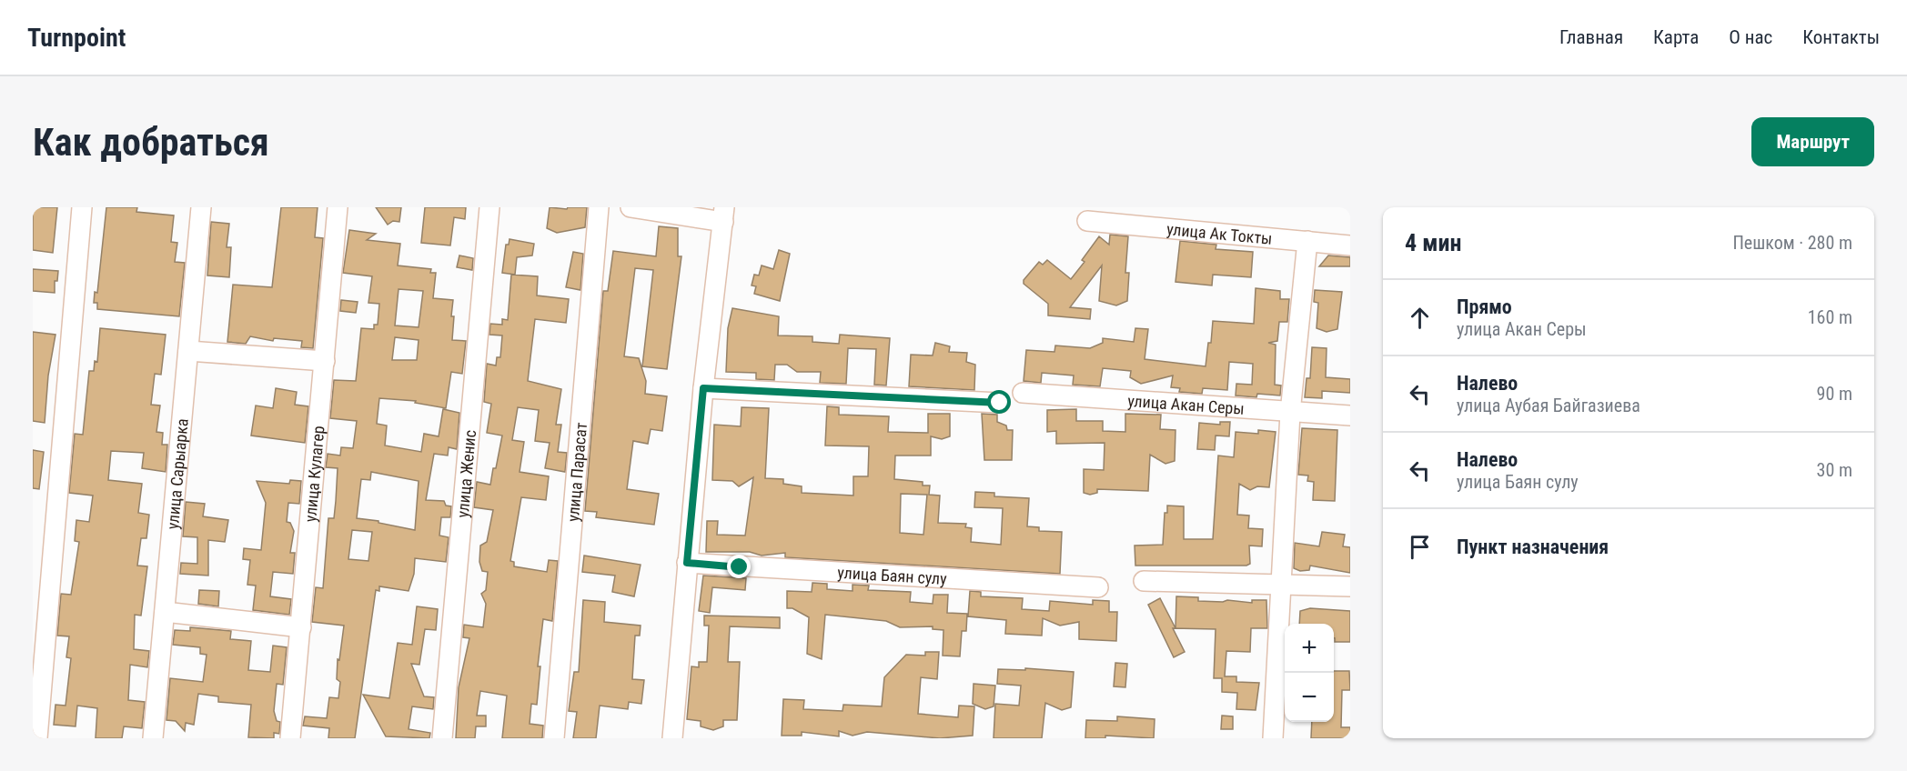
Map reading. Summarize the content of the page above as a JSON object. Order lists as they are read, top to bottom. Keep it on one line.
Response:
{"streets":{"street":["улица Ак Токты","улица Акан Серы","улица Сарыарка","улица Кулагер","улица Женис","улица Парасат","улица Баян сулу"]},"page":{"header":"Turnpoint","nav":["Главная","Карта","О нас","Контакты"],"buttons":"Маршрут","title":"Как добраться","heading":["4 мин","Пешком · 280 m"],"list":[["Прямо","улица Акан Серы","160 m"],["Налево","улица Аубая Байгазиева","90 m"],["Налево","улица Баян сулу","30 m"],"Пункт назначения"],"map_buttons":["+","−"]}}
